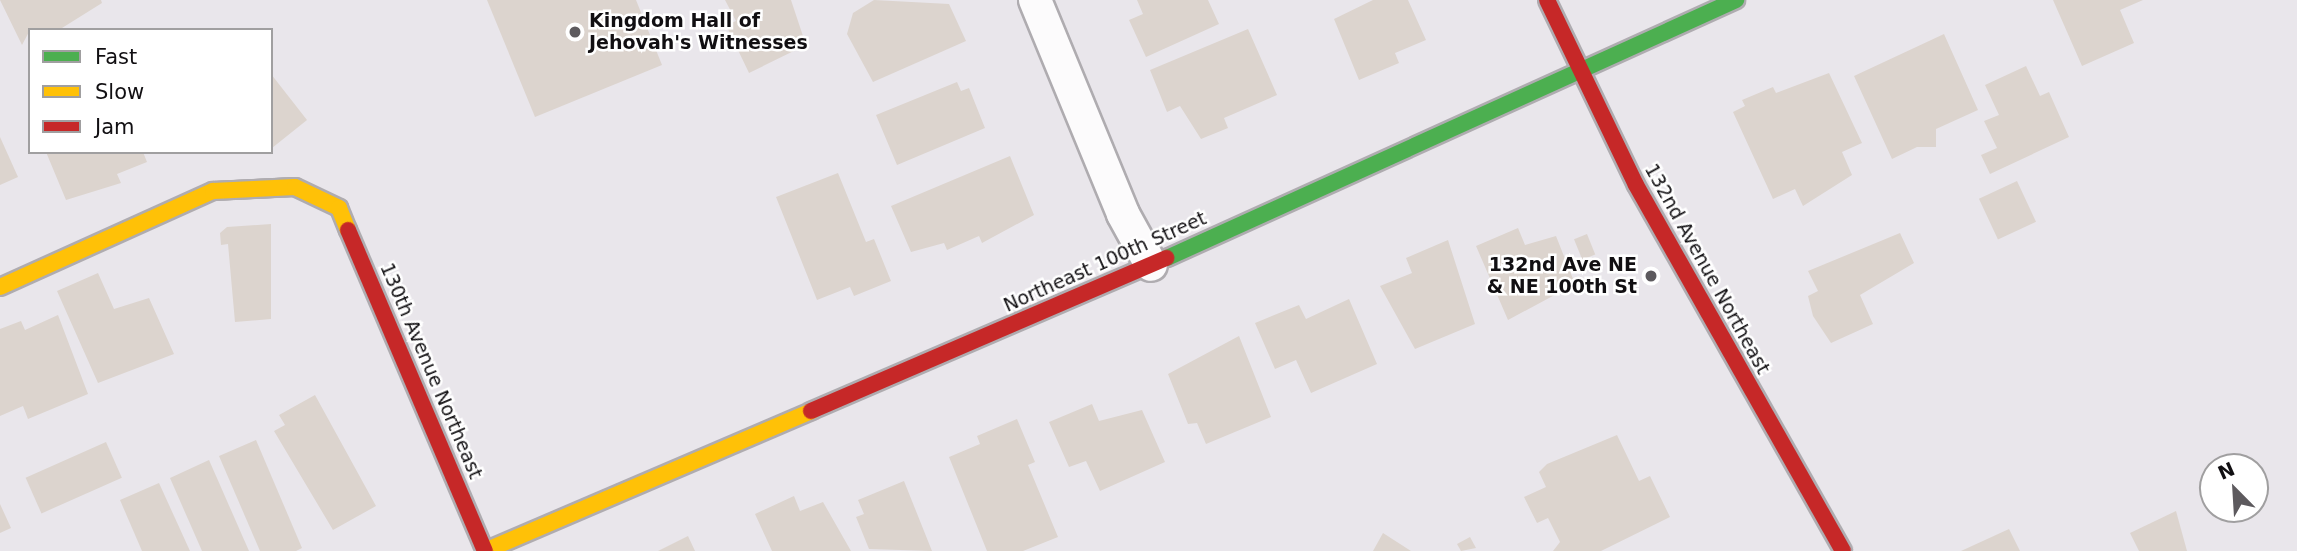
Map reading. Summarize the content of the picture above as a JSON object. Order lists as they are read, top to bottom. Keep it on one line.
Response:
{"streets":{"street":["Northeast 100th Street","132nd Avenue Northeast","130th Avenue Northeast"]},"crossings":[["Northeast 100th Street","132nd Avenue Northeast"],["Northeast 100th Street","130th Avenue Northeast"]],"places":["Kingdom Hall of Jehovah's Witnesses","132nd Ave NE & NE 100th St"],"legend":["Fast","Slow","Jam"],"north":"top left"}
